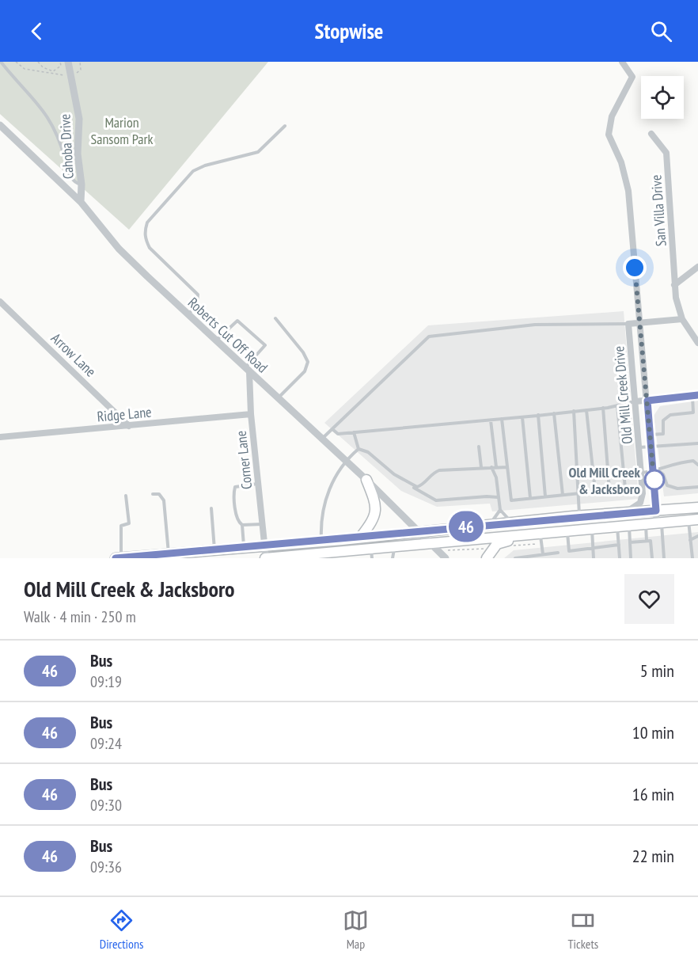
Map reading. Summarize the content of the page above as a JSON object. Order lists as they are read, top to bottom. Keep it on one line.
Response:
{"streets":{"street":["Cahoba Drive","San Villa Drive","Roberts Cut Off Road","Arrow Lane","Old Mill Creek Drive","Ridge Lane","Corner Lane"]},"crossings":[["Cahoba Drive","Roberts Cut Off Road"],["Roberts Cut Off Road","Corner Lane"],["Arrow Lane","Ridge Lane"],["Ridge Lane","Corner Lane"]],"parks":["Marion Sansom Park"],"places":["Old Mill Creek & Jacksboro"],"lines":["bus line 46"],"page":{"header":"Stopwise","on_map":"46","heading":["Old Mill Creek & Jacksboro","Walk · 4 min · 250 m"],"list":[{"mark":"46","name":"Bus","note":"09:19","value":"5 min"},{"mark":"46","name":"Bus","note":"09:24","value":"10 min"},{"mark":"46","name":"Bus","note":"09:30","value":"16 min"},{"mark":"46","name":"Bus","note":"09:36","value":"22 min"}],"tabs":["Directions","Map","Tickets"]}}
